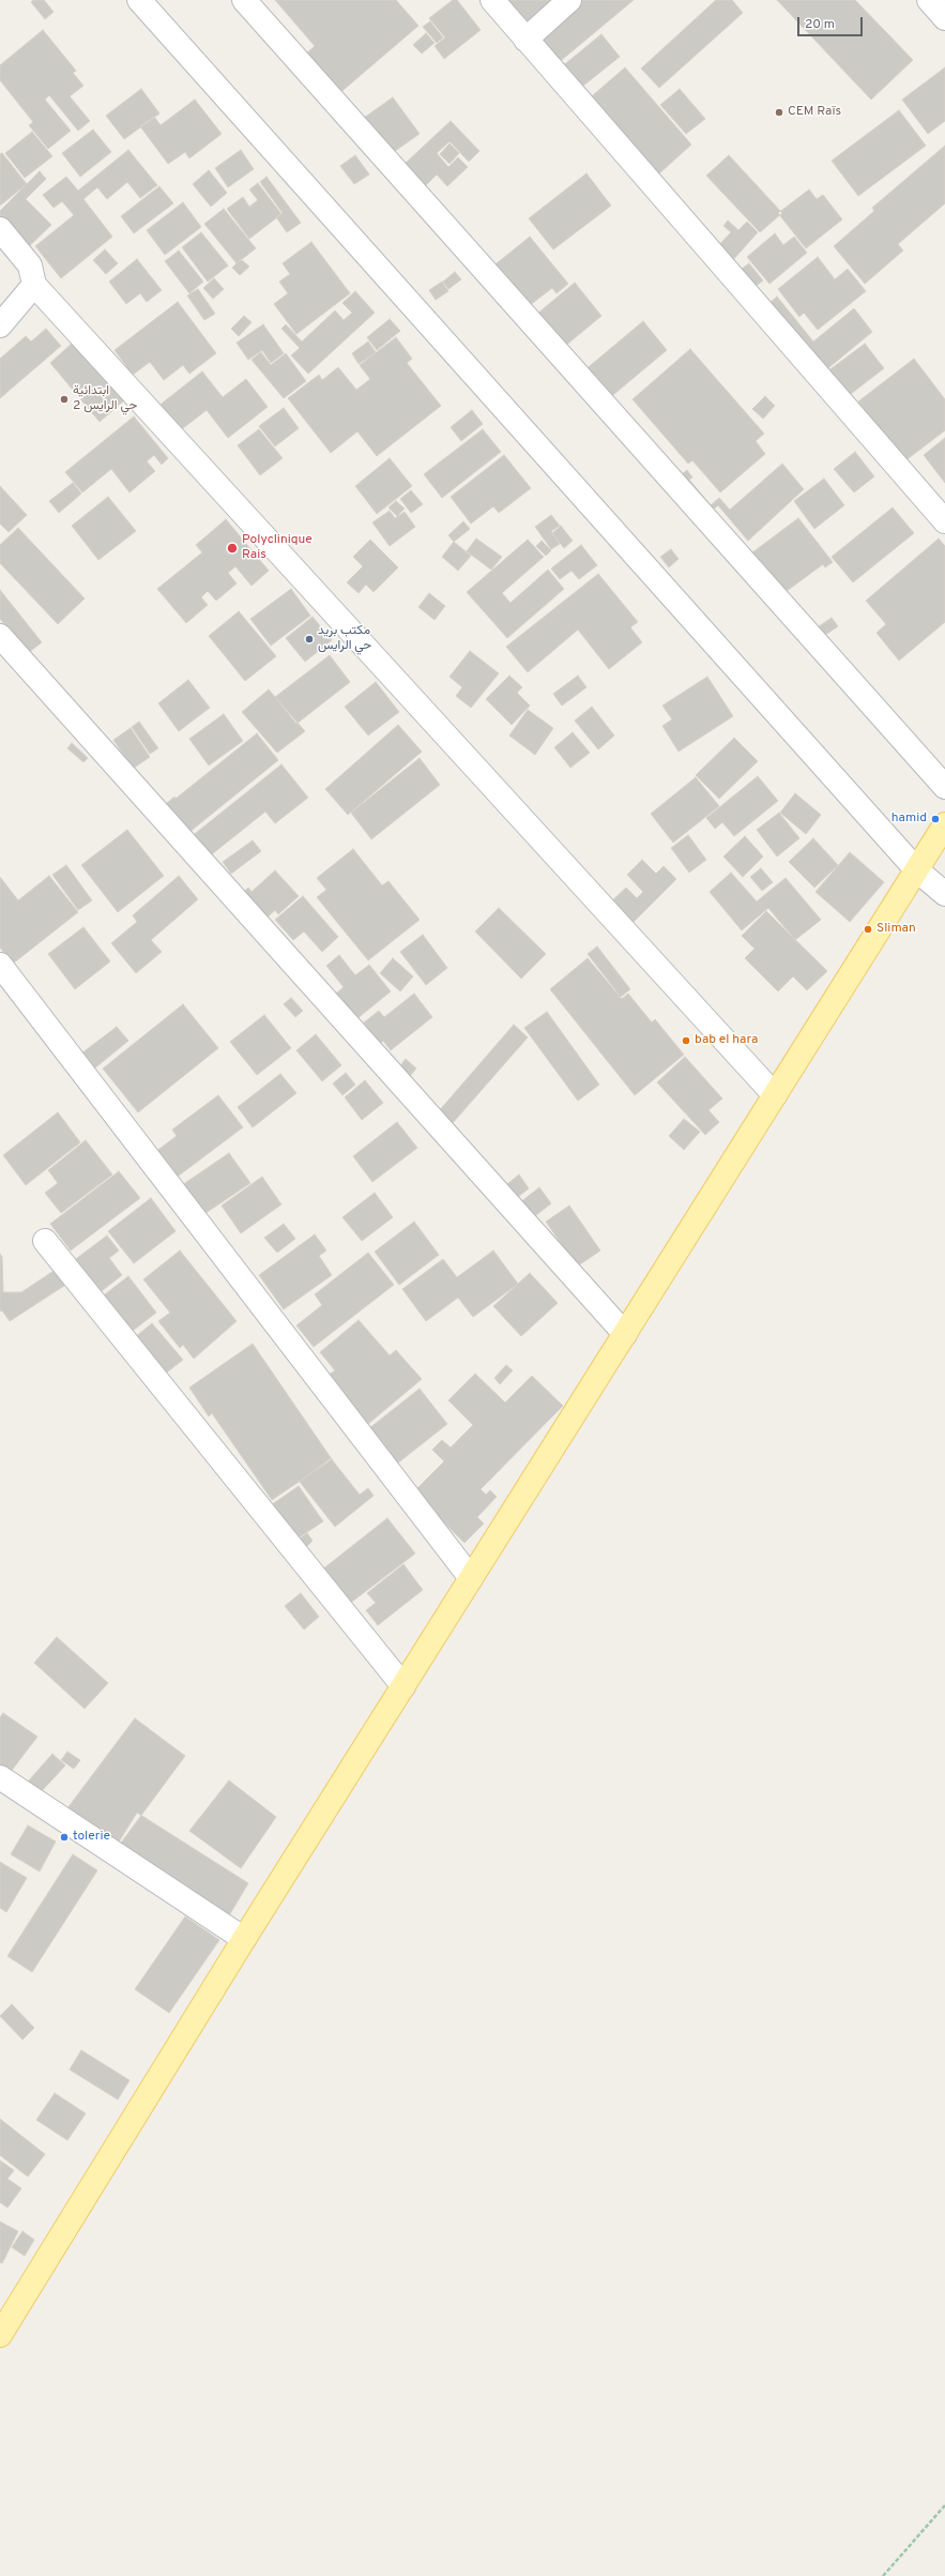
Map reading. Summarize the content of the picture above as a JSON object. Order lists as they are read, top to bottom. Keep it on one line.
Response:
{"places":["CEM Raïs","ابتدائية حي الرايس 2","Polyclinique Rais","مكتب بريد حي الرايس","hamid","Sliman","bab el hara","tolerie"],"scale_bar":"20 m"}
